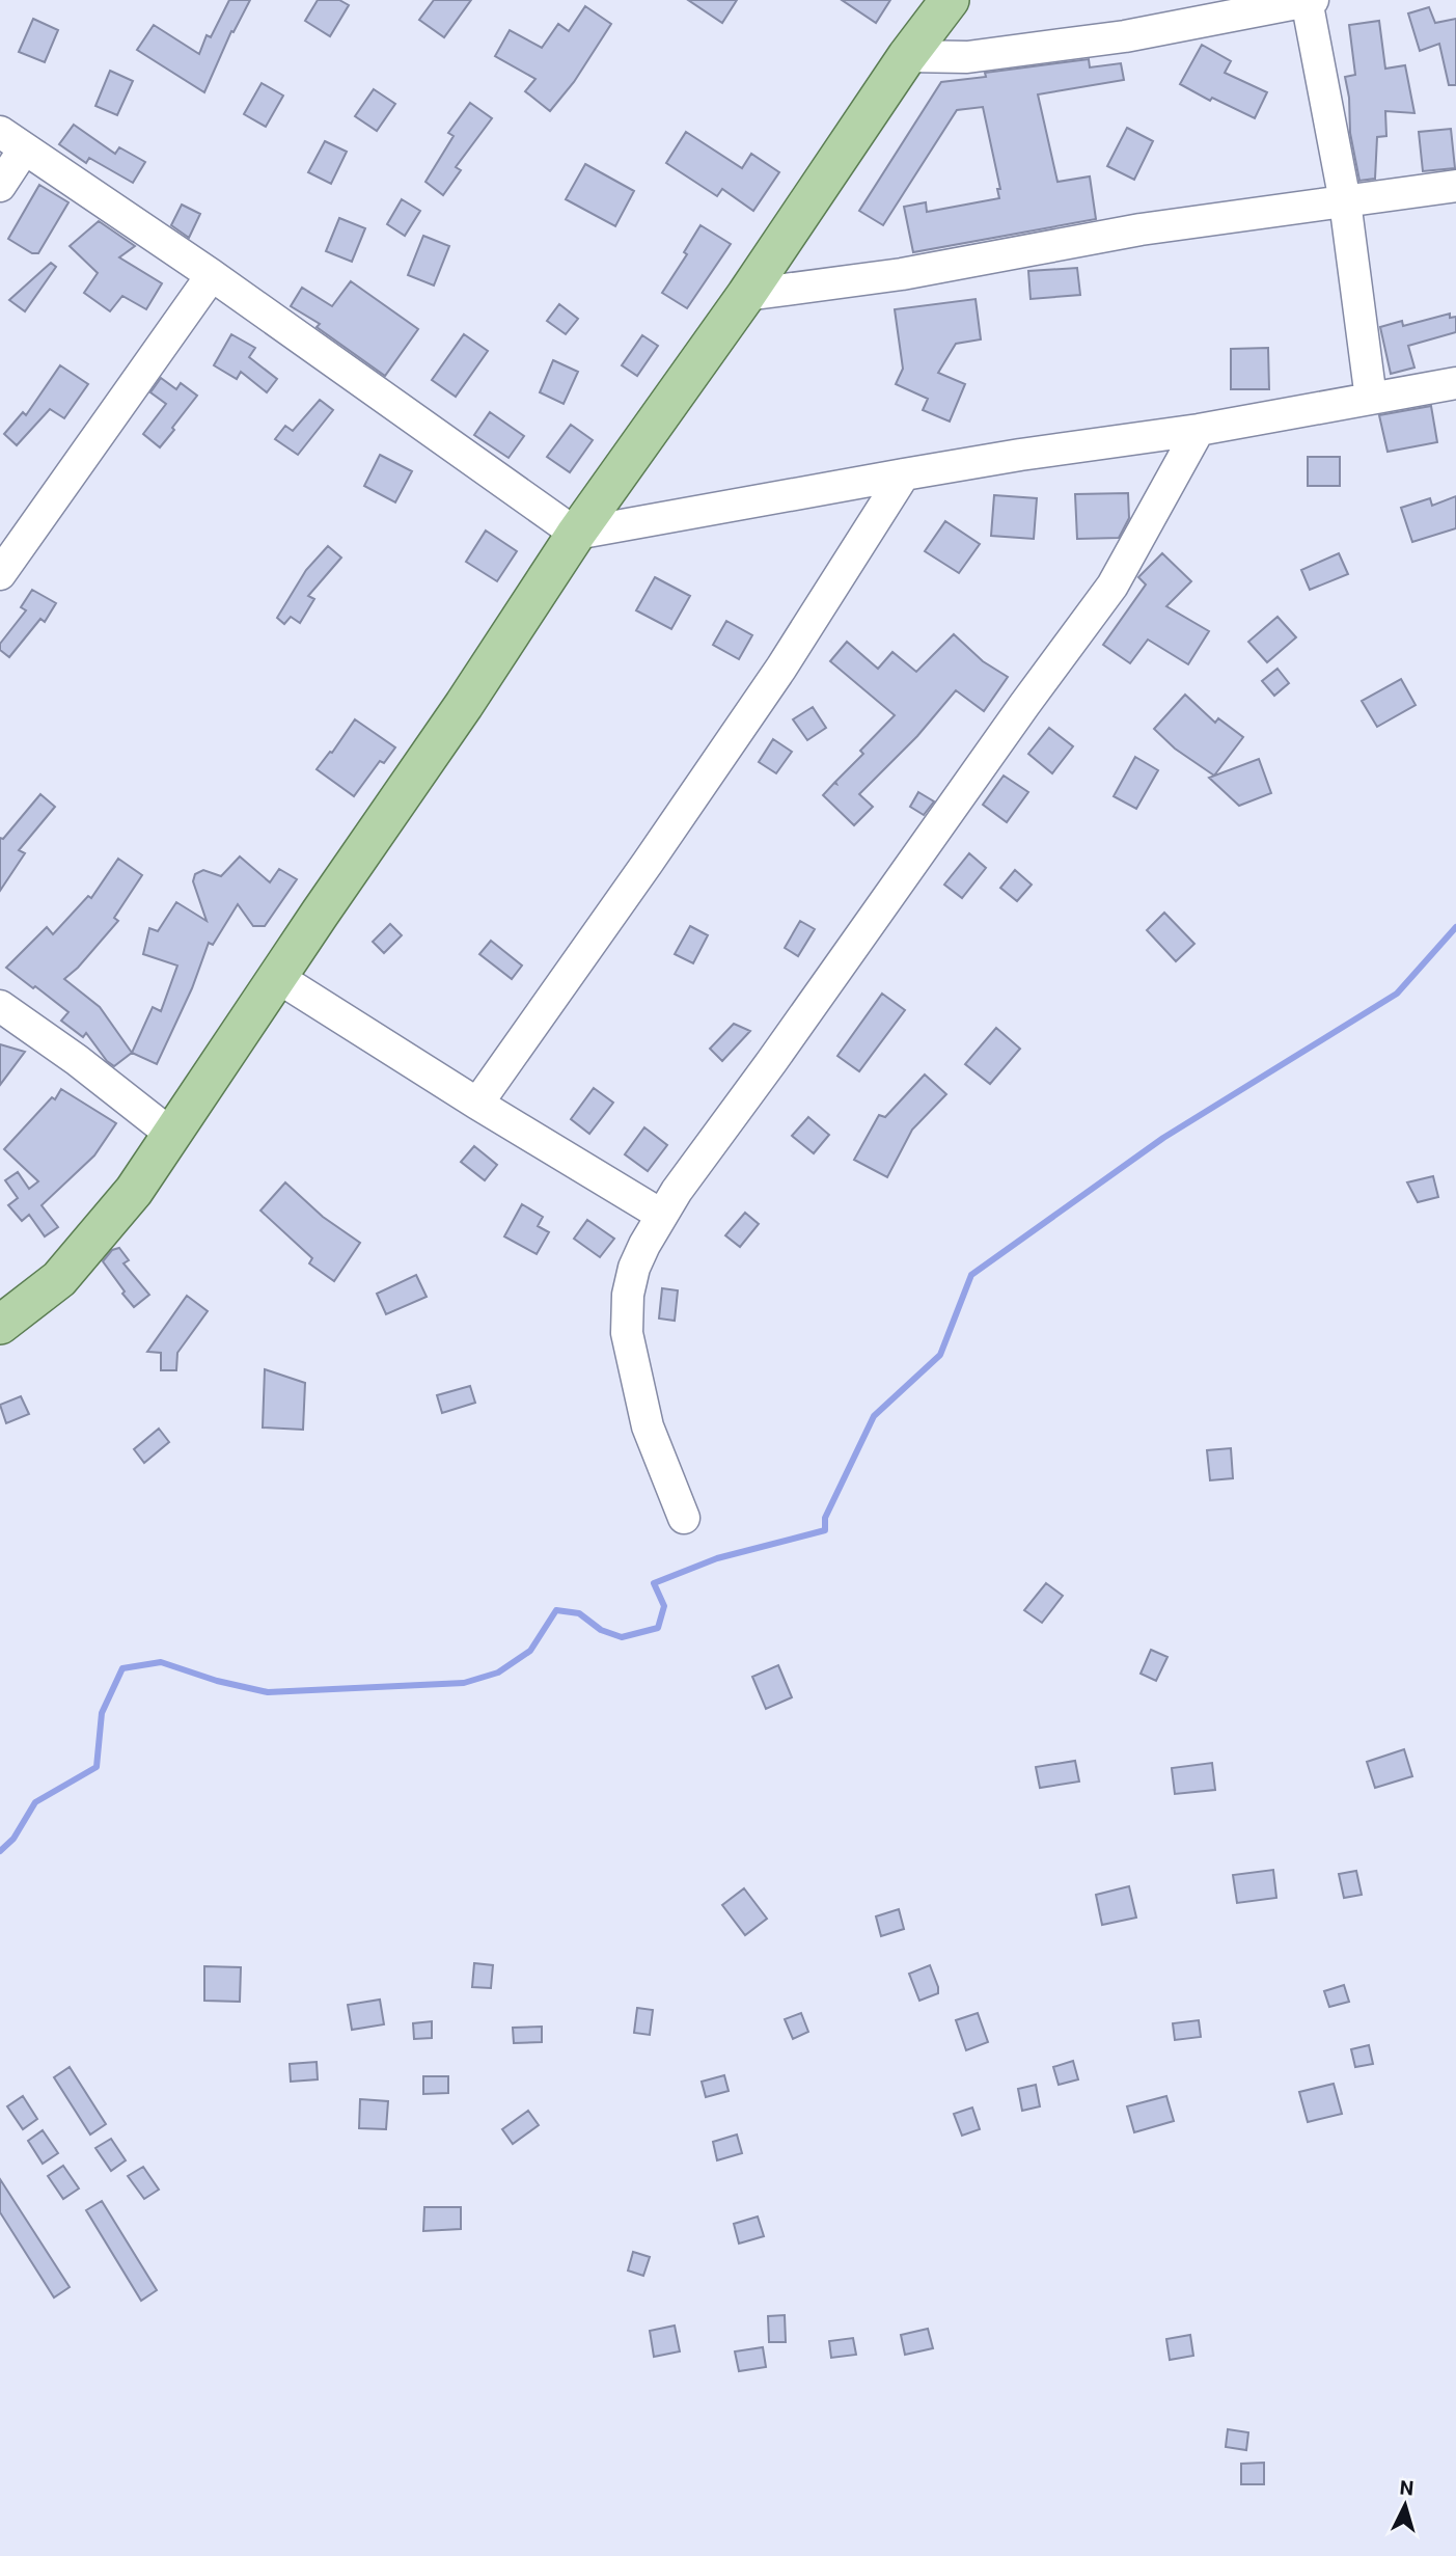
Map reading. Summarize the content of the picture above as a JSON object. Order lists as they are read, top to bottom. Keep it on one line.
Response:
{"north":"top"}
